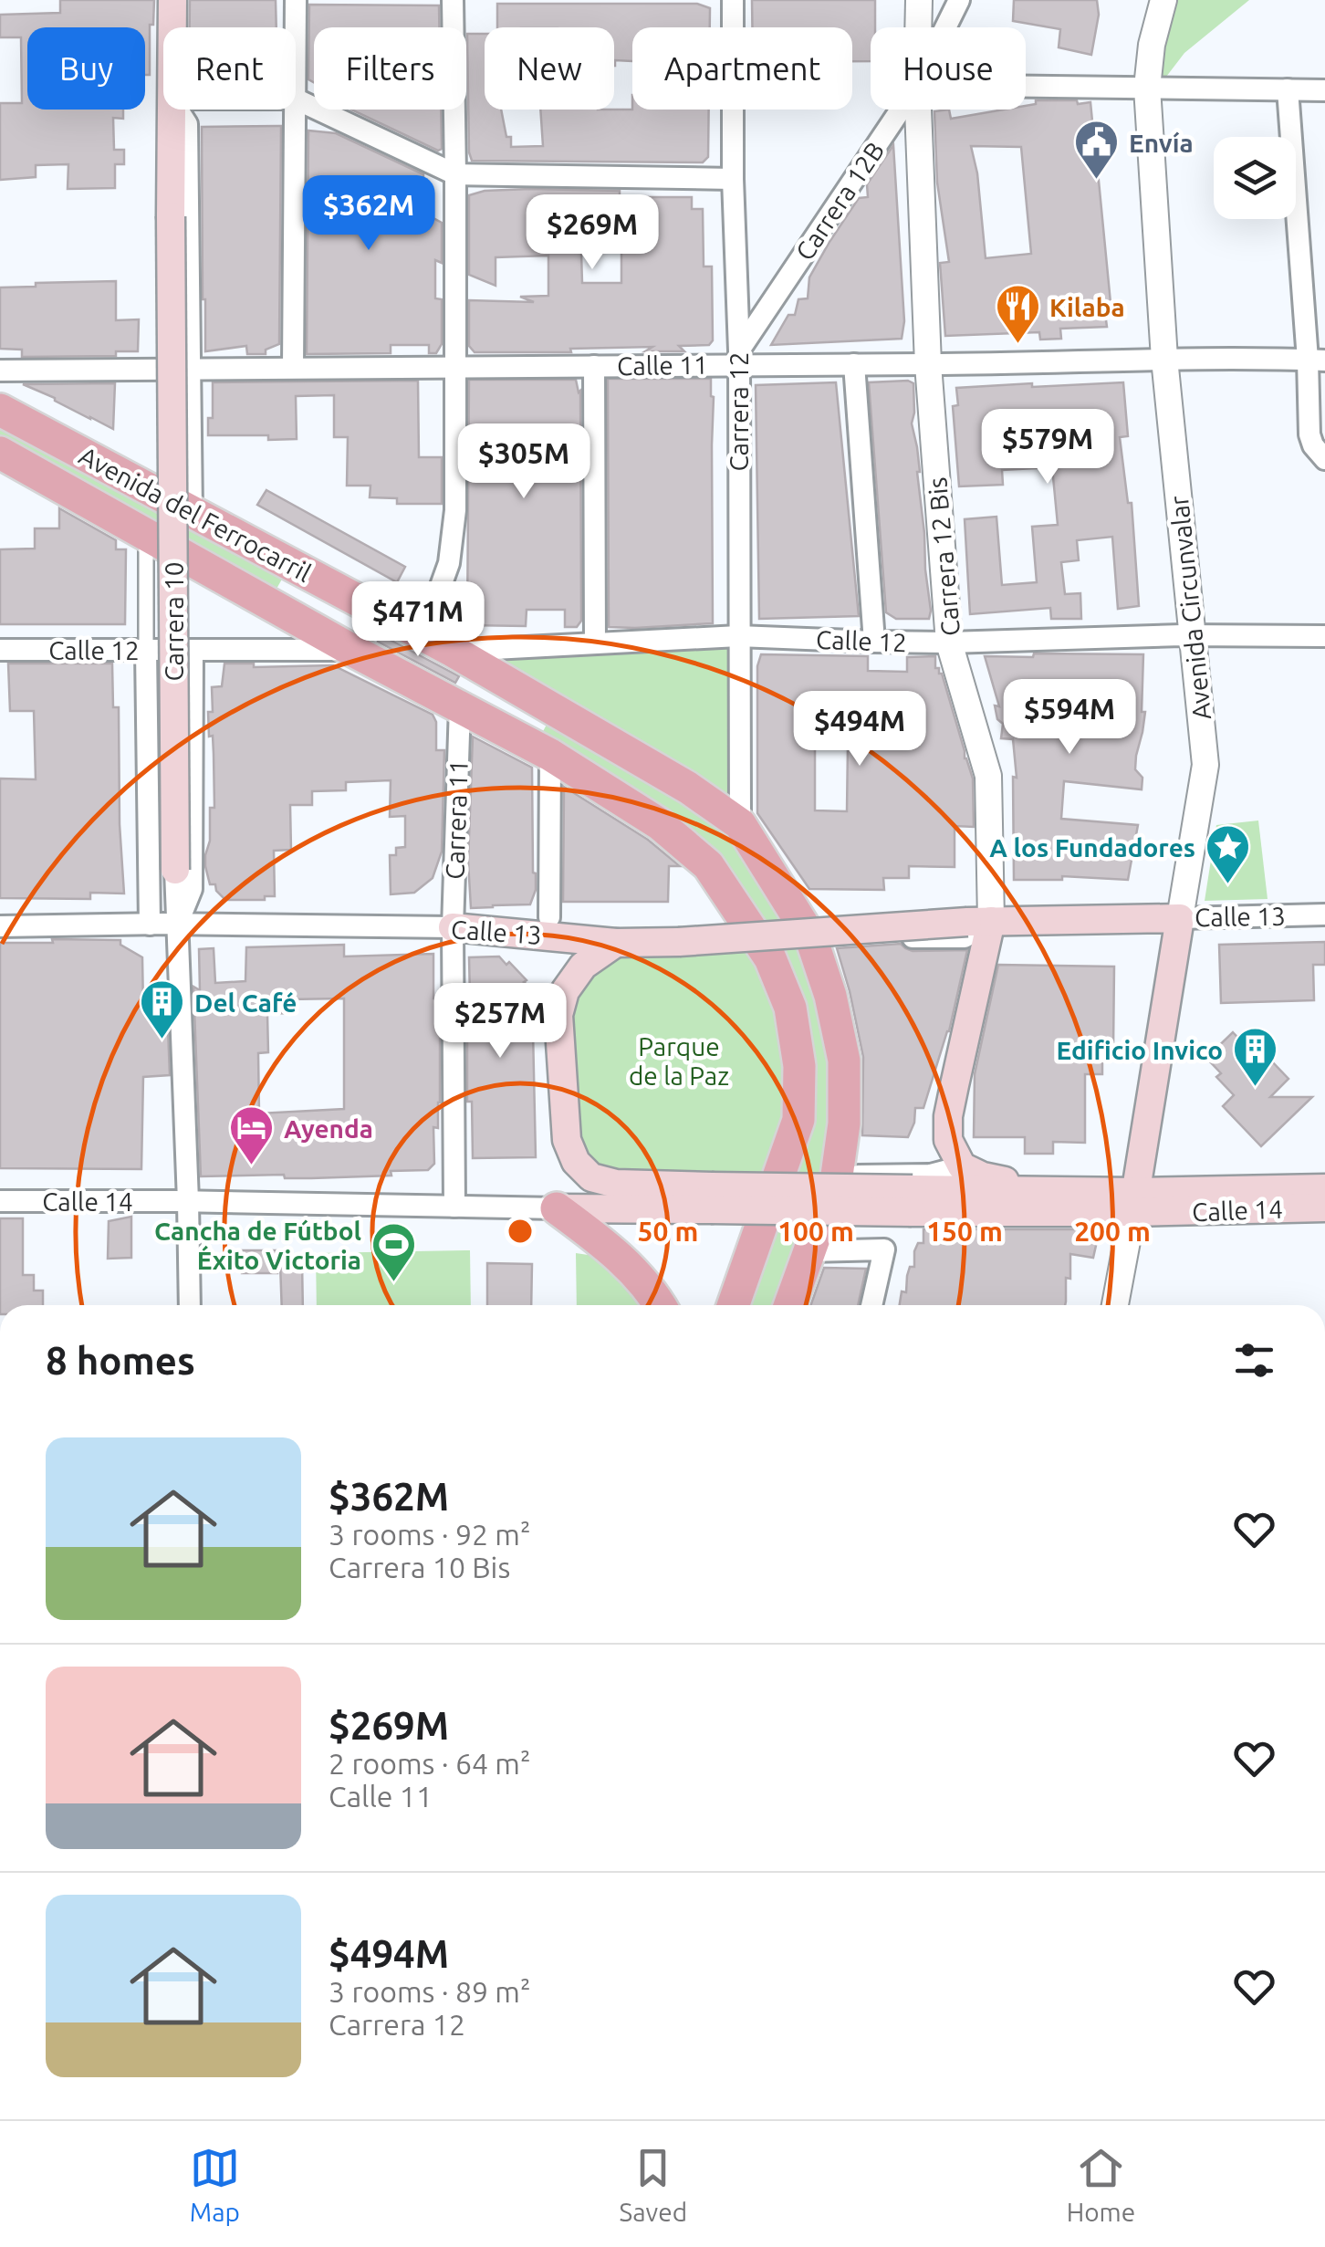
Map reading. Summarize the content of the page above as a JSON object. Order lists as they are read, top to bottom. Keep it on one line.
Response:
{"streets":{"main road":["Avenida del Ferrocarril","Carrera 12 Bis","Avenida Circunvalar","Carrera 10","Calle 13","Calle 14"],"street":["Carrera 12B","Calle 11","Carrera 12","Calle 12","Carrera 11"]},"crossings":[["Carrera 12B","Calle 11"],["Carrera 12B","Carrera 12"],["Calle 11","Carrera 12"],["Calle 11","Carrera 12 Bis"],["Calle 11","Avenida Circunvalar"],["Calle 11","Carrera 10"],["Carrera 12","Avenida del Ferrocarril"],["Carrera 12","Calle 12"],["Avenida del Ferrocarril","Carrera 10"],["Avenida del Ferrocarril","Calle 12"],["Avenida del Ferrocarril","Carrera 11"],["Avenida del Ferrocarril","Calle 13"],["Carrera 12 Bis","Calle 12"],["Carrera 12 Bis","Calle 13"],["Avenida Circunvalar","Calle 12"],["Avenida Circunvalar","Calle 13"],["Avenida Circunvalar","Calle 14"],["Carrera 10","Calle 12"],["Carrera 10","Calle 13"],["Carrera 10","Calle 14"],["Carrera 11","Calle 13"],["Carrera 11","Calle 14"],["Calle 13","Calle 14"]],"parks":["Parque de la Paz"],"places":{"public building":["Envía"],"restaurant":["Kilaba"],"place":["A los Fundadores"],"building":["Del Café","Edificio Invico"],"hotel":["Ayenda"],"sports":["Cancha de Fútbol Éxito Victoria"]},"page":{"chip":["Buy","Rent","Filters","New","Apartment","House"],"price":["$362M","$269M","$579M","$305M","$471M","$594M","$494M","$257M"],"heading":"8 homes","list":[{"name":"$362M","note":"3 rooms · 92 m² · Carrera 10 Bis"},{"name":"$269M","note":"2 rooms · 64 m² · Calle 11"},{"name":"$494M","note":"3 rooms · 89 m² · Carrera 12"}],"tabs":["Map","Saved","Home"]},"rings":["50 m","100 m","150 m","200 m"]}
